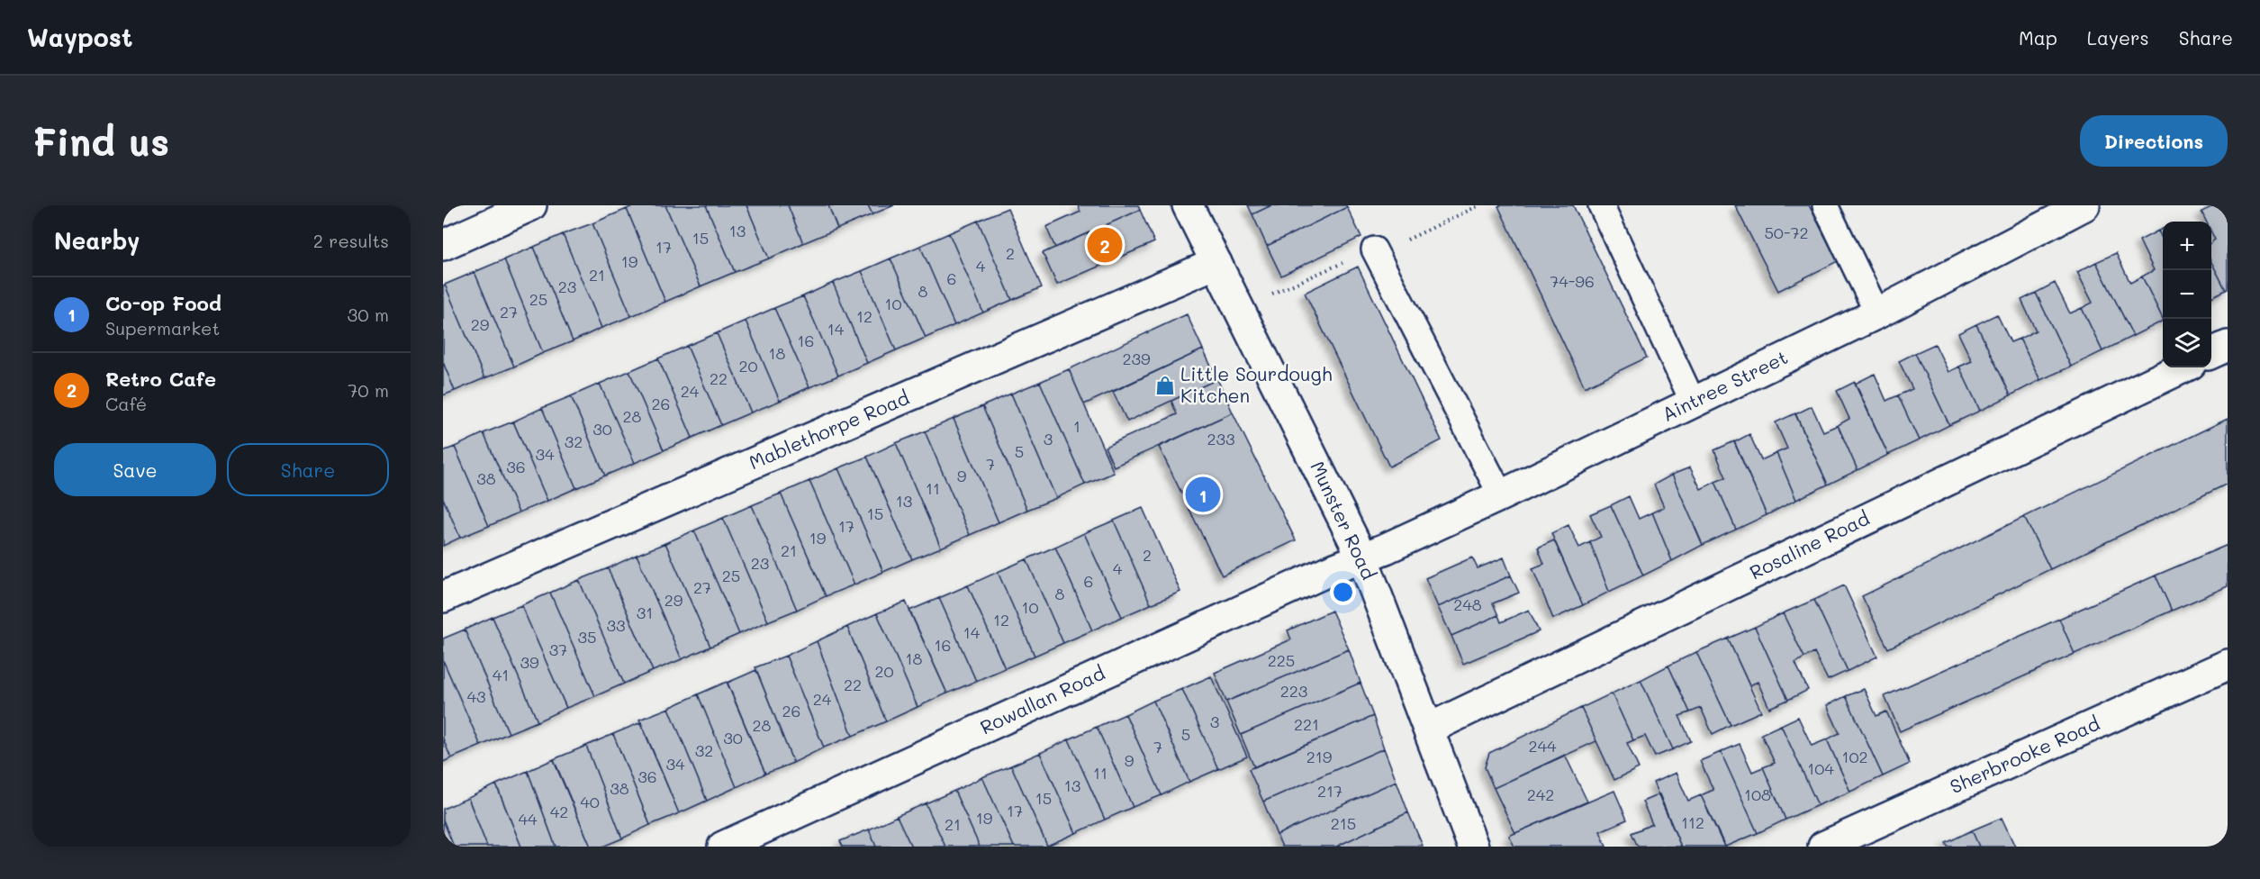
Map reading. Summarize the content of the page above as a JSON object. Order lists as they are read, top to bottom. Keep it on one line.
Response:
{"streets":{"street":["Aintree Street","Mablethorpe Road","Munster Road","Rosaline Road","Rowallan Road","Sherbrooke Road"]},"crossings":[["Aintree Street","Munster Road"],["Aintree Street","Rowallan Road"],["Mablethorpe Road","Munster Road"],["Munster Road","Rosaline Road"],["Munster Road","Rowallan Road"]],"places":{"shop":["Little Sourdough Kitchen"]},"house_numbers":["13","50-72","15","17","2","19","4","21","6","74-96","23","8","25","10","27","12","29","14","16","18","239","20","22","24","26","28","1","30","3","233","32","5","34","7","36","9","38","11","13","15","17","19","21","2","23","4","25","6","27","8","29","248","10","31","12","33","14","35","16","37","18","225","39","20","41","22","223","43","24","26","3","221","28","5","30","244","7","32","219","102","9","34","104","11","36","13","38","217","242","108","15","40","17","42","19","44","112","215","21"],"page":{"header":"Waypost","nav":["Map","Layers","Share"],"buttons":["Directions",["Save","Share"]],"title":"Find us","heading":["Nearby","2 results"],"map_buttons":["+","−"],"pins":["2","1"],"list":[{"mark":"1","name":"Co-op Food","note":"Supermarket","value":"30 m"},{"mark":"2","name":"Retro Cafe","note":"Café","value":"70 m"}]}}
